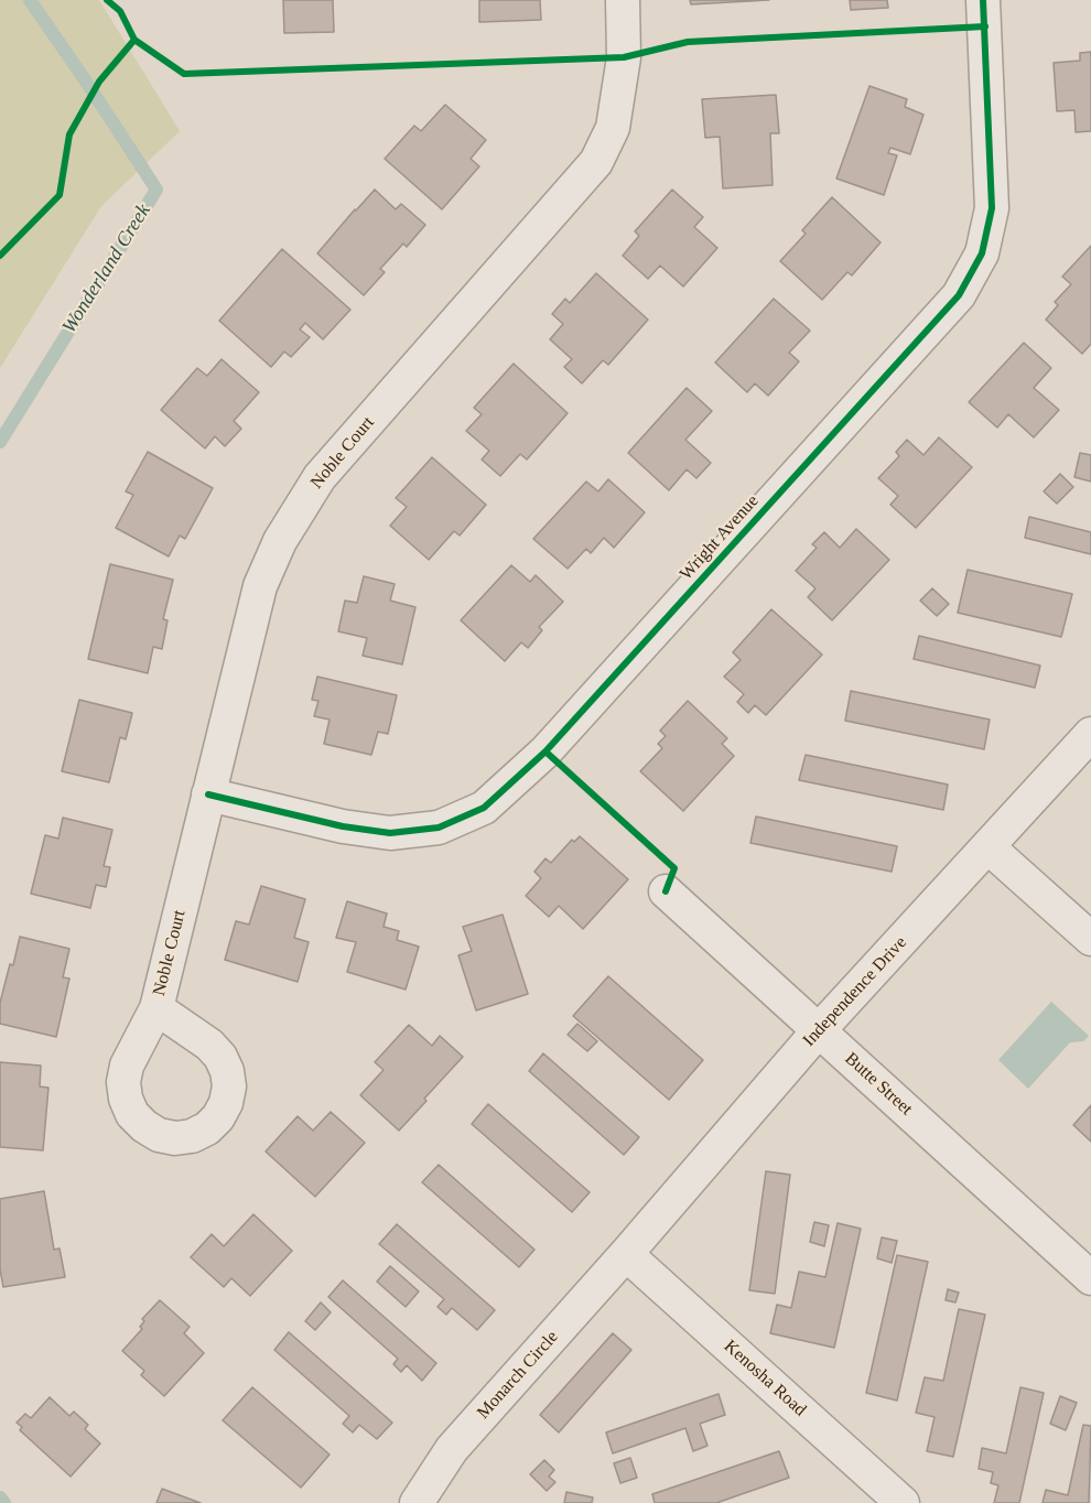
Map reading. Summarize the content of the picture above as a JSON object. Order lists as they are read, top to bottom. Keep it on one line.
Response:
{"streets":{"street":["Noble Court","Wright Avenue","Independence Drive","Butte Street","Monarch Circle","Kenosha Road"]},"crossings":[["Noble Court","Wright Avenue"],["Independence Drive","Butte Street"],["Independence Drive","Monarch Circle"],["Independence Drive","Kenosha Road"],["Monarch Circle","Kenosha Road"]],"water":["Wonderland Creek"]}
